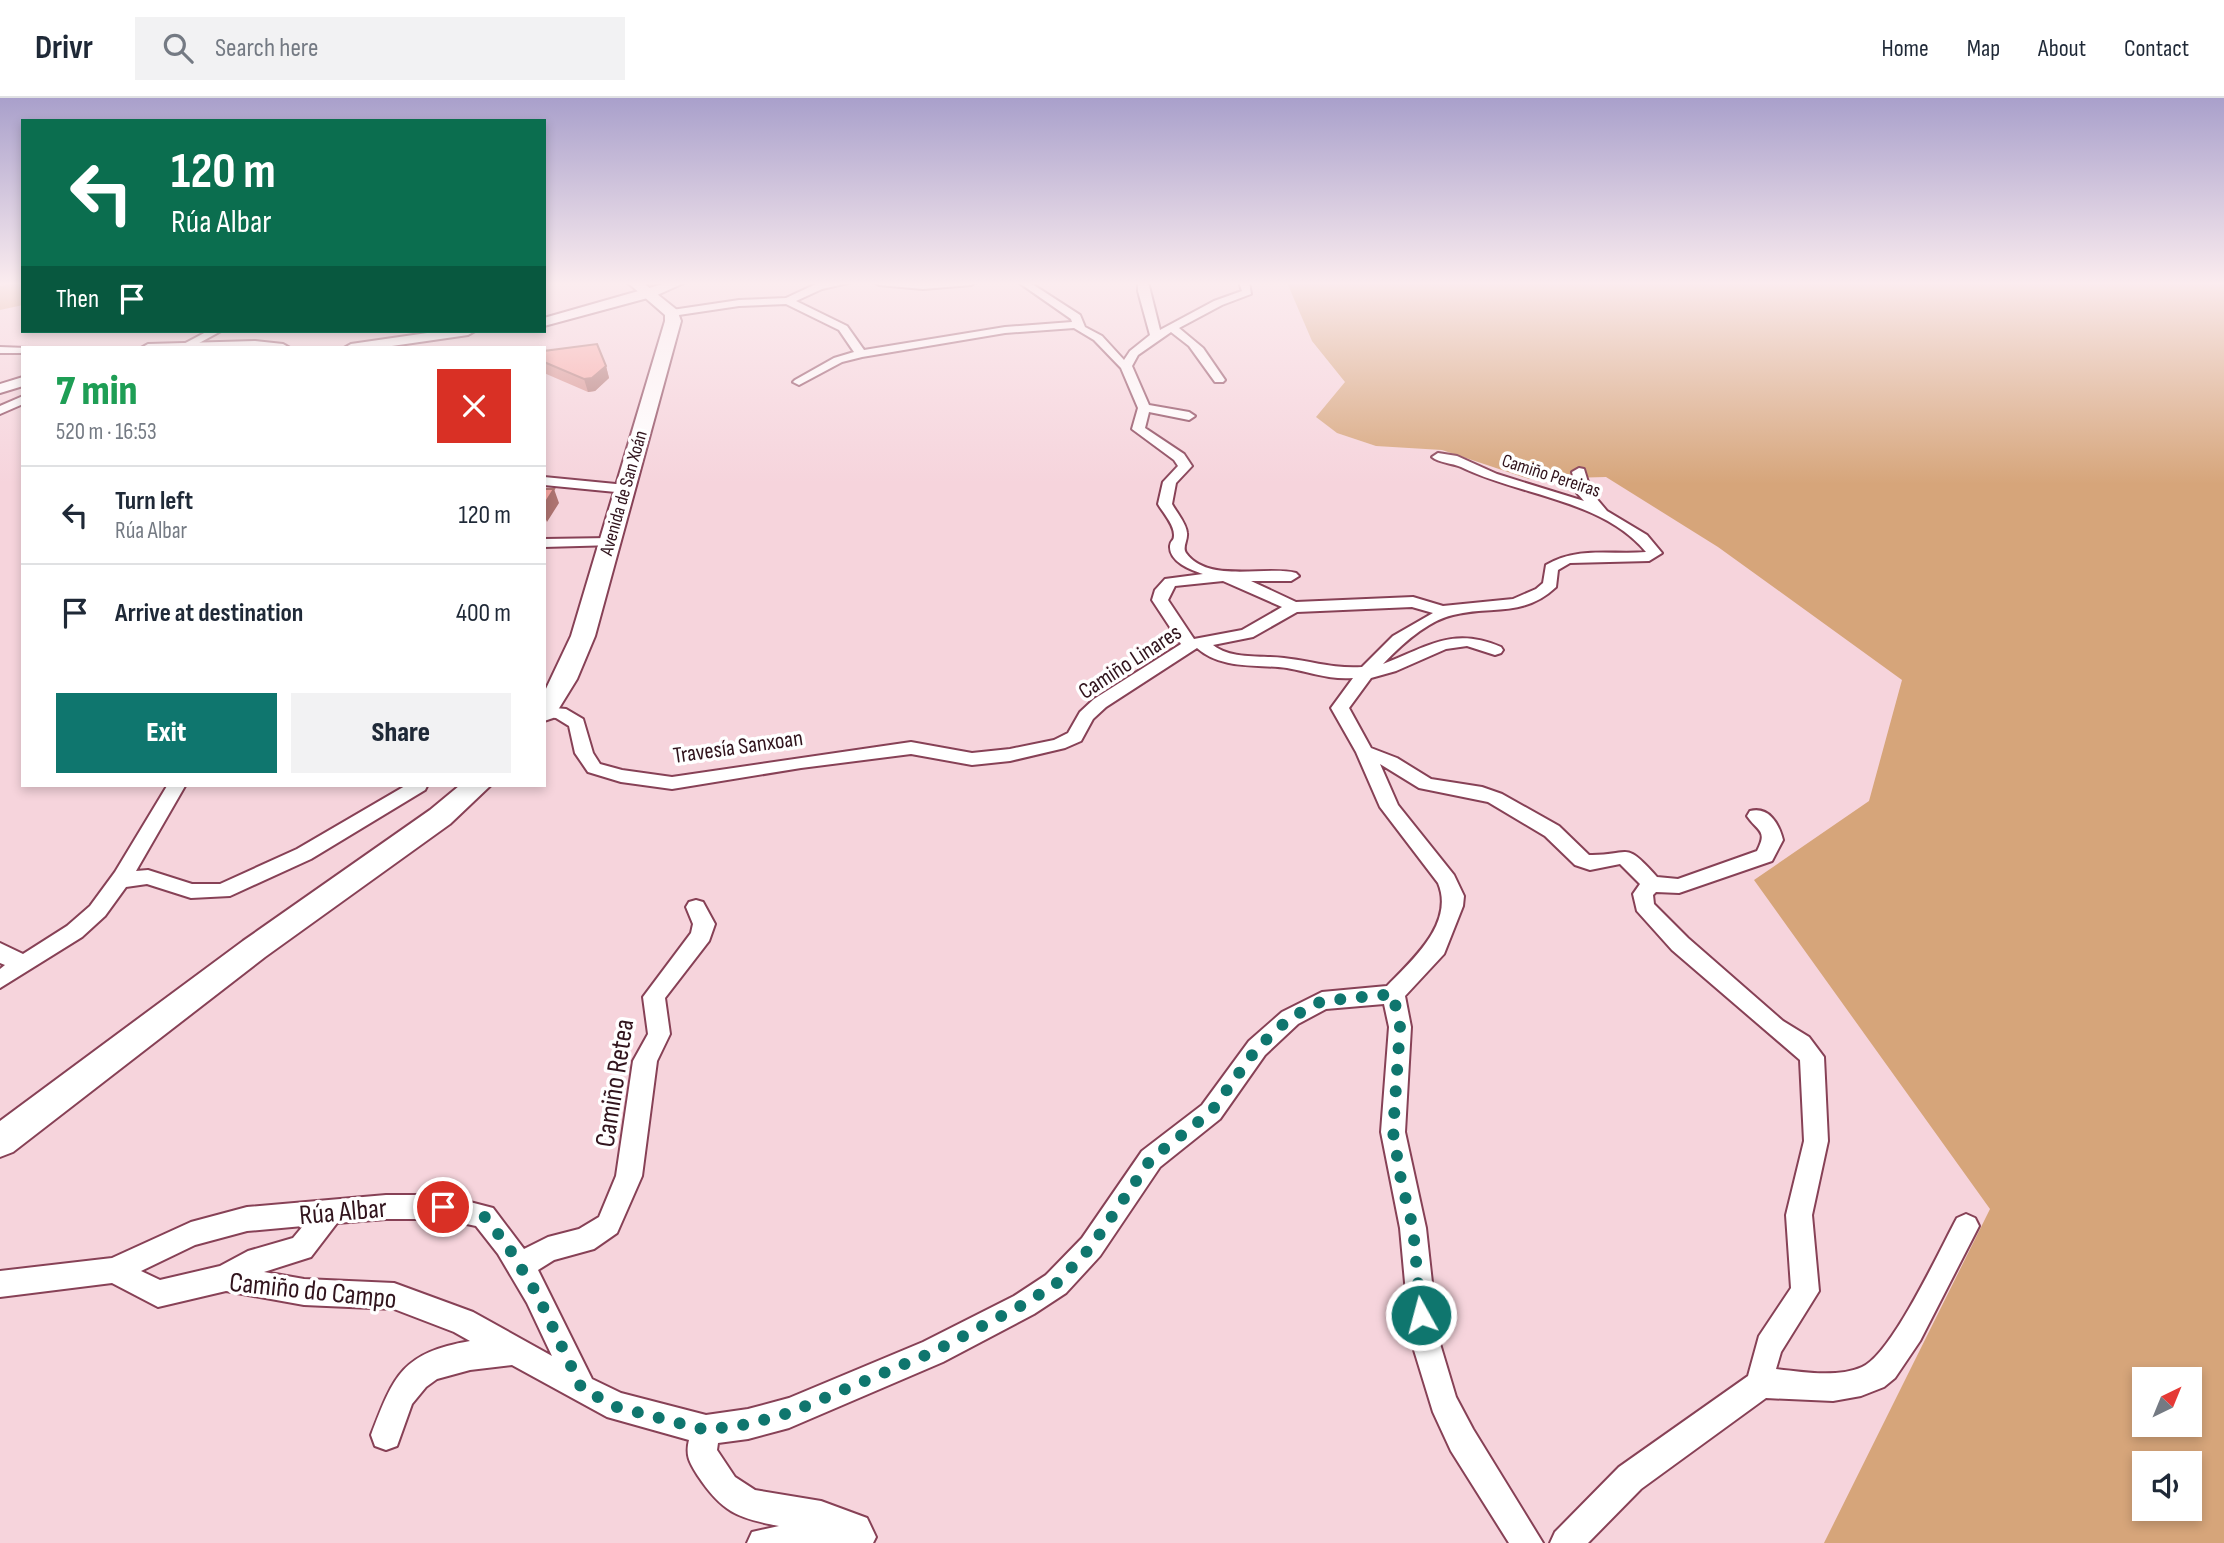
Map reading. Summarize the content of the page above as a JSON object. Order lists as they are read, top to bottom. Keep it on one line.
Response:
{"streets":{"main road":["Avenida de San Xoán"],"street":["Camiño Pereiras","Camiño Linares","Travesía Sanxoan","Camiño Retea","Rúa Albar","Camiño do Campo"]},"crossings":[["Camiño Pereiras","Camiño Linares"],["Avenida de San Xoán","Travesía Sanxoan"],["Camiño Linares","Travesía Sanxoan"],["Camiño Retea","Rúa Albar"],["Rúa Albar","Camiño do Campo"]],"north":"top right","page":{"header":"Drivr","search":"Search here","nav":["Home","Map","About","Contact"],"turn":["120 m","Rúa Albar"],"then":"Then","heading":["7 min","520 m · 16:53"],"list":[{"name":"Turn left","note":"Rúa Albar","value":"120 m"},{"name":"Arrive at destination","value":"400 m"}],"buttons":["Exit","Share"]}}
